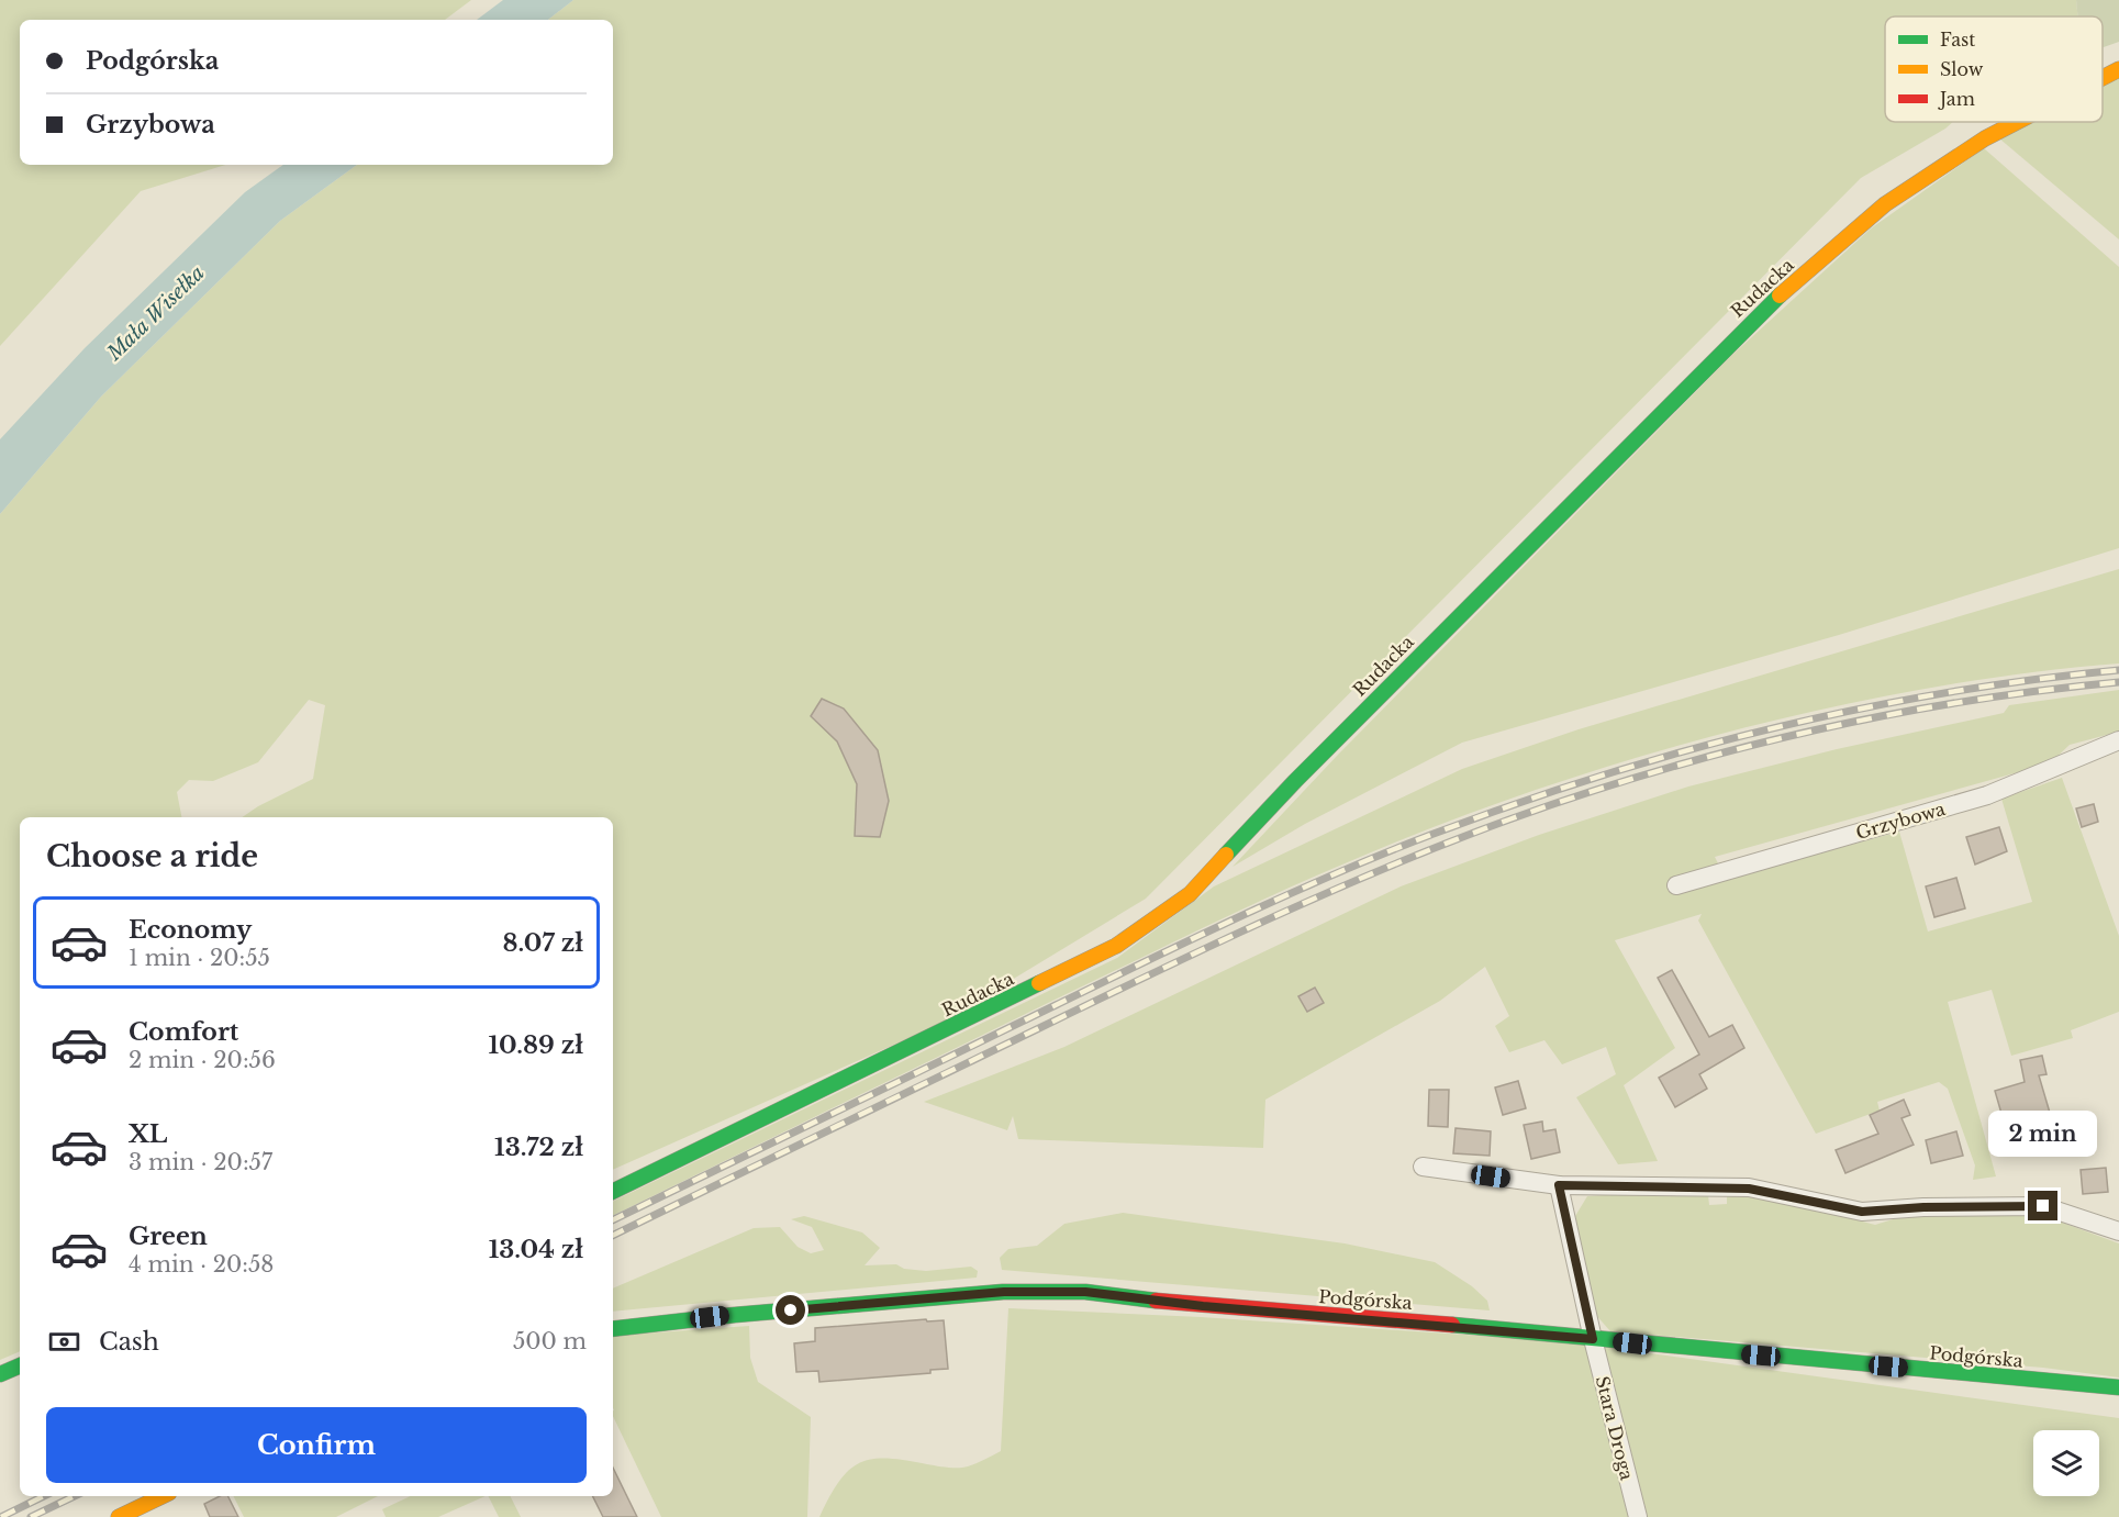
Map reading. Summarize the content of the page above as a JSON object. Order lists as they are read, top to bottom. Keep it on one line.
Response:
{"streets":{"street":["Rudacka","Grzybowa","Podgórska","Stara Droga"]},"crossings":[["Podgórska","Stara Droga"]],"water":["Mała Wisełka"],"legend":["Fast","Slow","Jam"],"page":{"banner":["Podgórska","Grzybowa"],"heading":"Choose a ride","list":[{"name":"Economy","note":"1 min · 20:55","value":"8.07 zł"},{"name":"Comfort","note":"2 min · 20:56","value":"10.89 zł"},{"name":"XL","note":"3 min · 20:57","value":"13.72 zł"},{"name":"Green","note":"4 min · 20:58","value":"13.04 zł"}],"bubble":"2 min","pay":["Cash","500 m"],"buttons":"Confirm"}}
